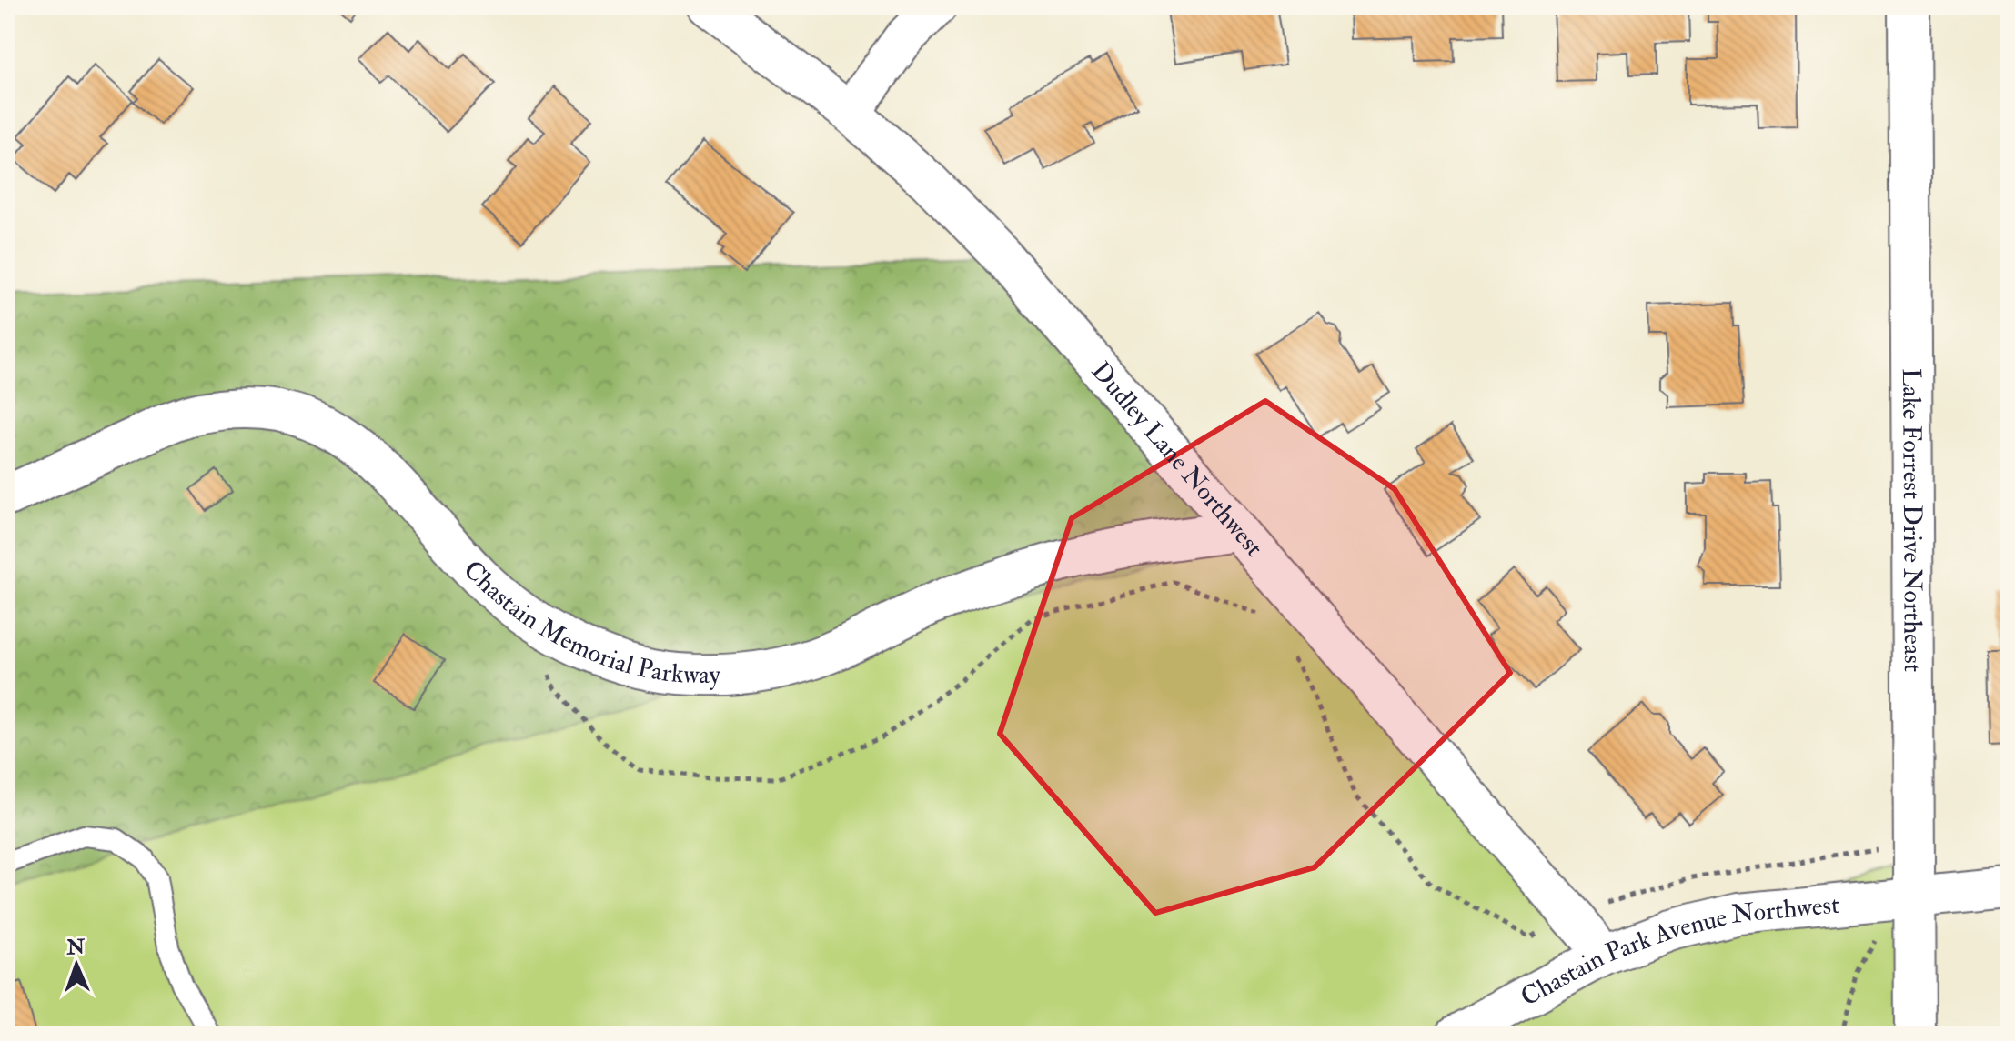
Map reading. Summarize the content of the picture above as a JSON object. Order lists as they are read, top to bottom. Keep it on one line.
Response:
{"streets":{"street":["Dudley Lane Northwest","Lake Forrest Drive Northeast","Chastain Memorial Parkway","Chastain Park Avenue Northwest"]},"crossings":[["Dudley Lane Northwest","Chastain Memorial Parkway"],["Dudley Lane Northwest","Chastain Park Avenue Northwest"],["Lake Forrest Drive Northeast","Chastain Park Avenue Northwest"]],"north":"top"}
